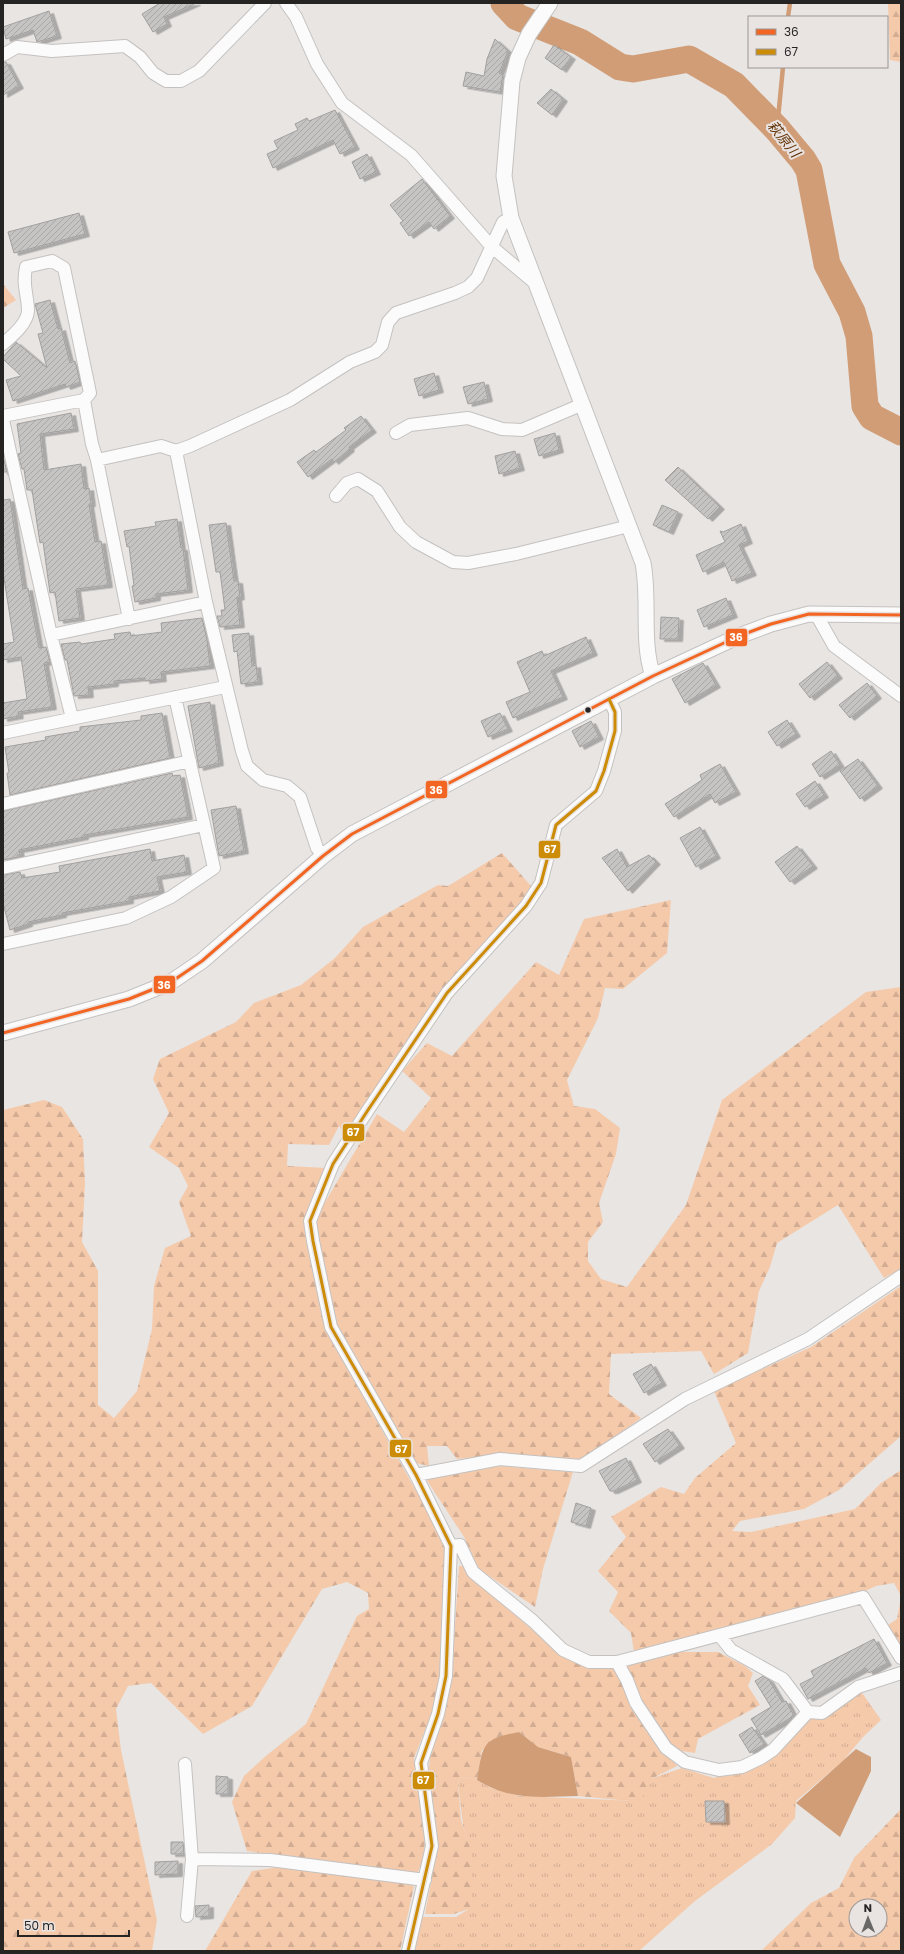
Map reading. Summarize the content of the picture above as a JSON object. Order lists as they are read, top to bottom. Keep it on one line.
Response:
{"water":["萩原川"],"lines":["transit line 36","transit line 67"],"legend":["36","67"],"scale_bar":"50 m","north":"top"}
